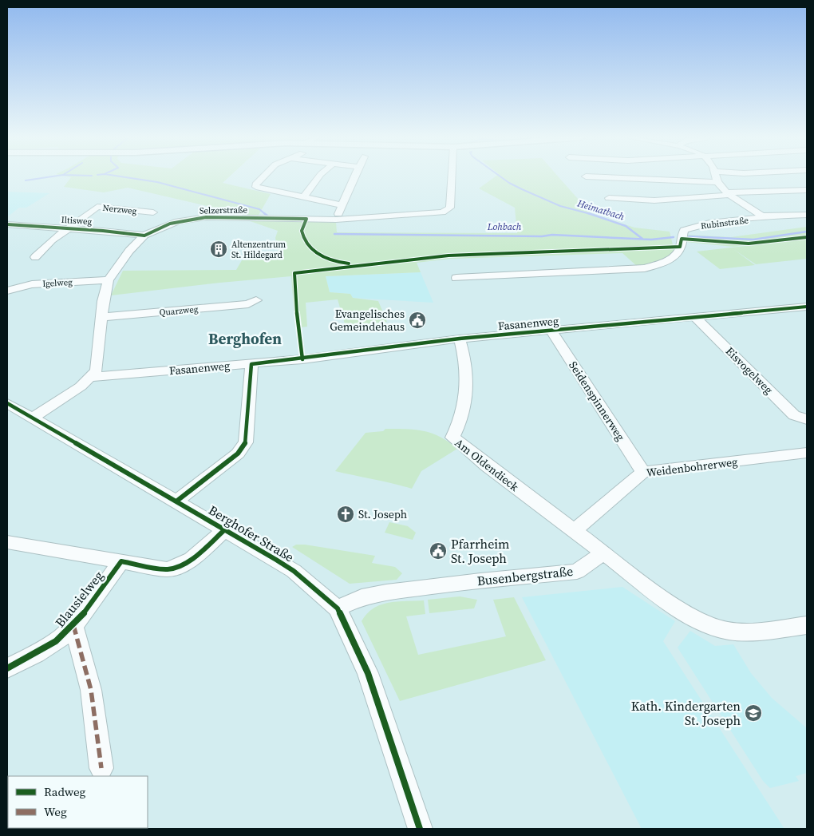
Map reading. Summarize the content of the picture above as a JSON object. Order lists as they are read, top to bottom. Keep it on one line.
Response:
{"streets":{"street":["Nerzweg","Selzerstraße","Iltisweg","Rubinstraße","Igelweg","Quarzweg","Fasanenweg","Eisvogelweg","Seidenspinnerweg","Am Oldendieck","Weidenbohrerweg","Berghofer Straße","Busenbergstraße","Blausielweg"]},"crossings":[["Nerzweg","Iltisweg"],["Selzerstraße","Iltisweg"],["Selzerstraße","Igelweg"],["Selzerstraße","Quarzweg"],["Selzerstraße","Fasanenweg"],["Fasanenweg","Eisvogelweg"],["Fasanenweg","Seidenspinnerweg"],["Fasanenweg","Am Oldendieck"],["Seidenspinnerweg","Weidenbohrerweg"],["Am Oldendieck","Weidenbohrerweg"],["Am Oldendieck","Busenbergstraße"],["Berghofer Straße","Busenbergstraße"]],"districts":["Berghofen"],"water":["Heimatbach","Lohbach"],"places":{"building":["Altenzentrum St. Hildegard"],"public building":["Evangelisches Gemeindehaus","Pfarrheim St. Joseph"],"church":["St. Joseph"],"school or university":["Kath. Kindergarten St. Joseph"]},"legend":["Radweg","Weg"]}
